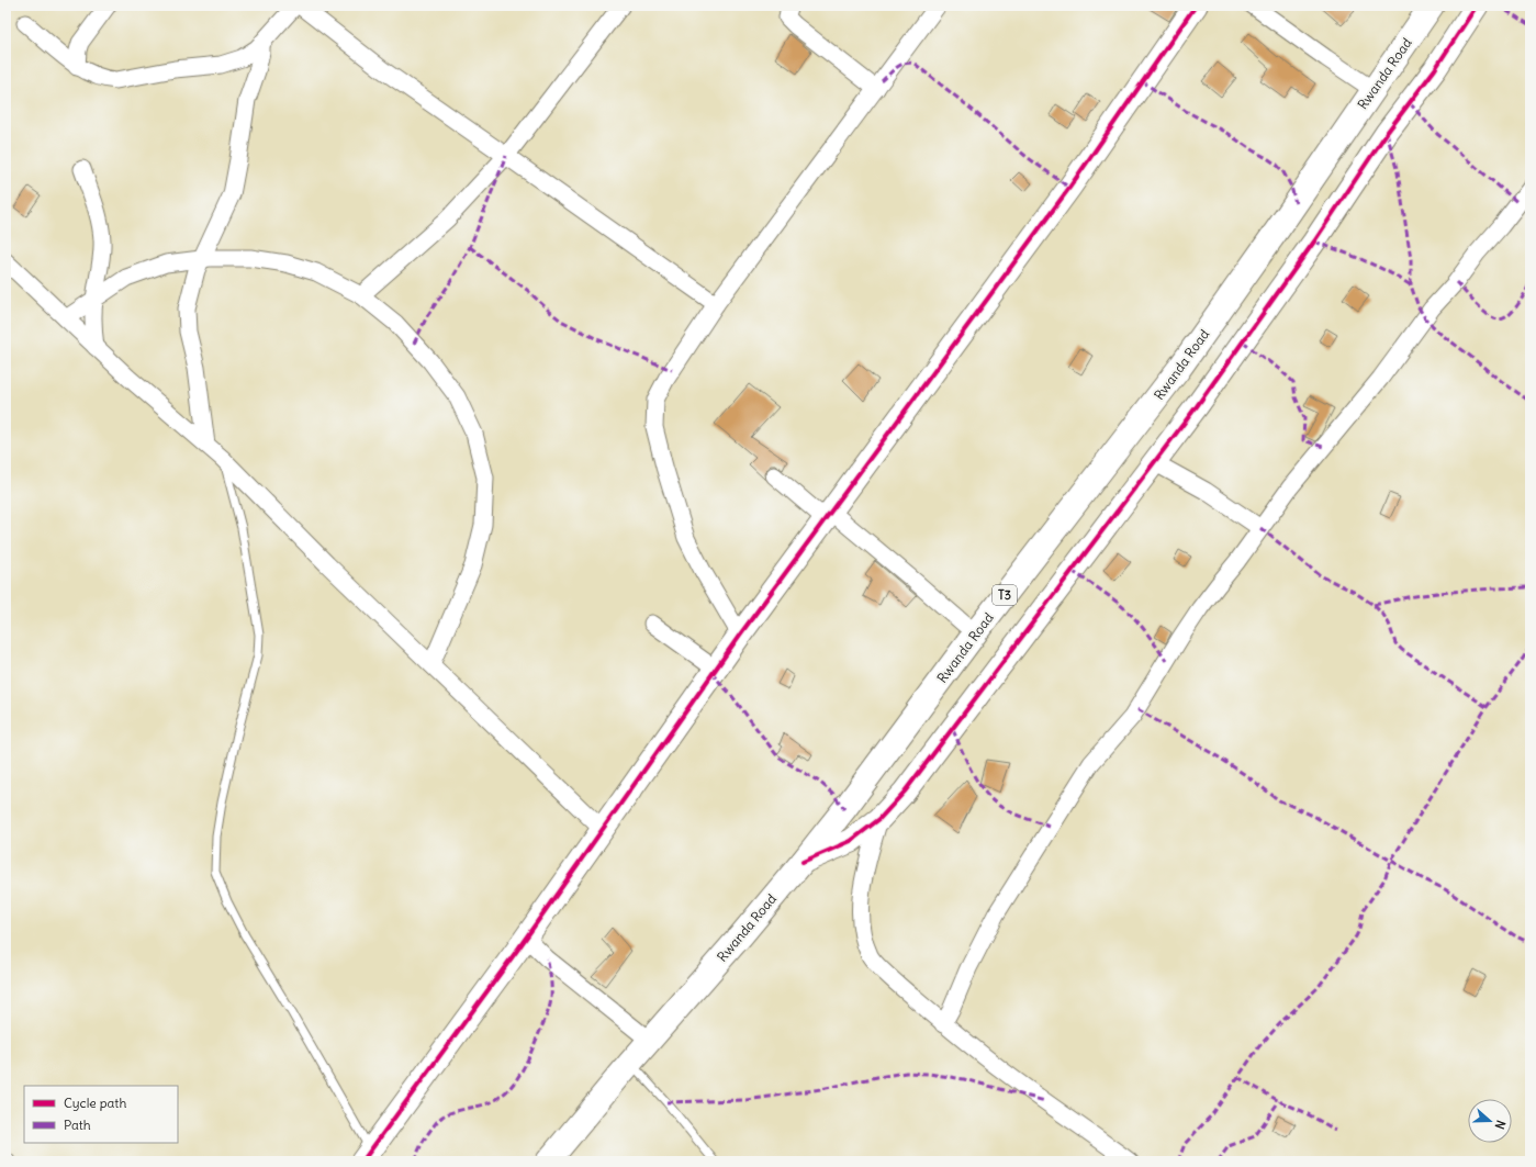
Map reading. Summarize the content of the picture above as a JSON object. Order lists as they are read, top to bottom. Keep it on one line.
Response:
{"streets":{"highway":["Rwanda Road","T3"]},"legend":["Cycle path","Path"],"north":"right"}
